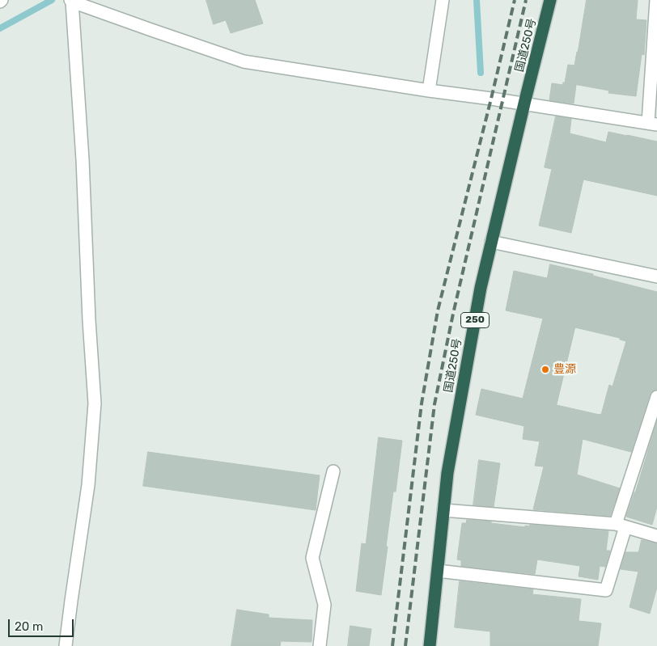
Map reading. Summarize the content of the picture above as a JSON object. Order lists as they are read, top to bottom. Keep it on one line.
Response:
{"streets":{"highway":["国道250号","250"]},"places":["豊源"],"scale_bar":"20 m"}
